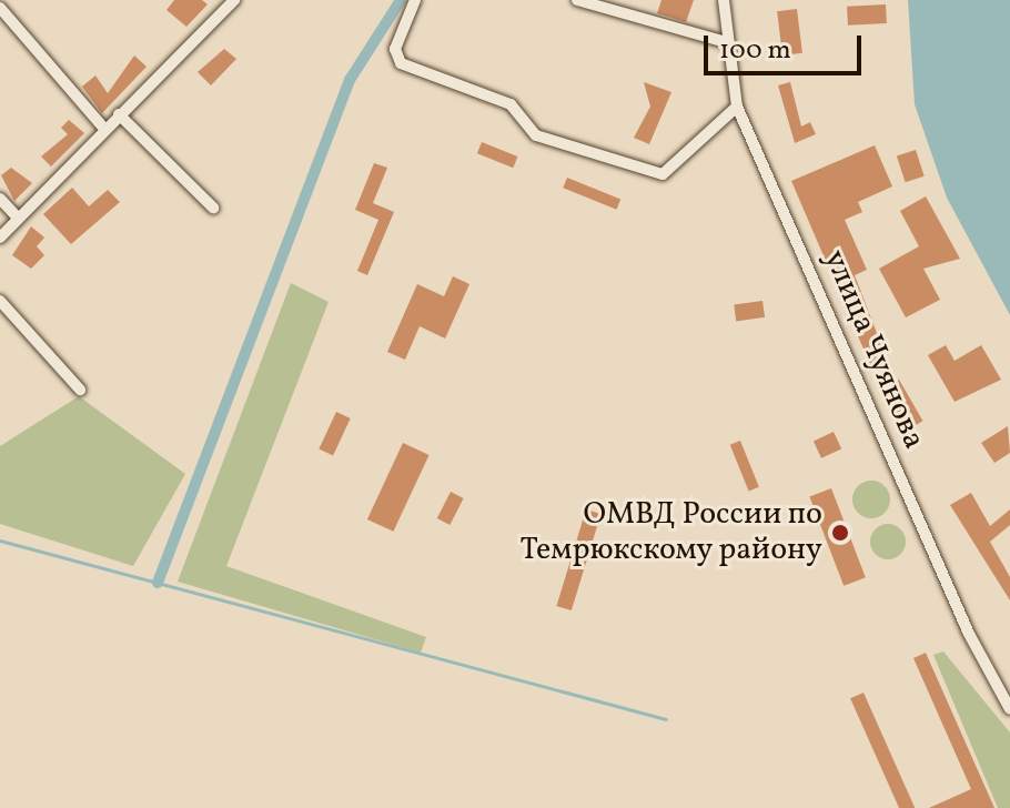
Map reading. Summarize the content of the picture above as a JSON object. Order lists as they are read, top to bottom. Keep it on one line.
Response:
{"streets":{"street":["улица Чуянова"]},"places":["ОМВД России по Темрюкскому району"],"scale_bar":"100 m"}
